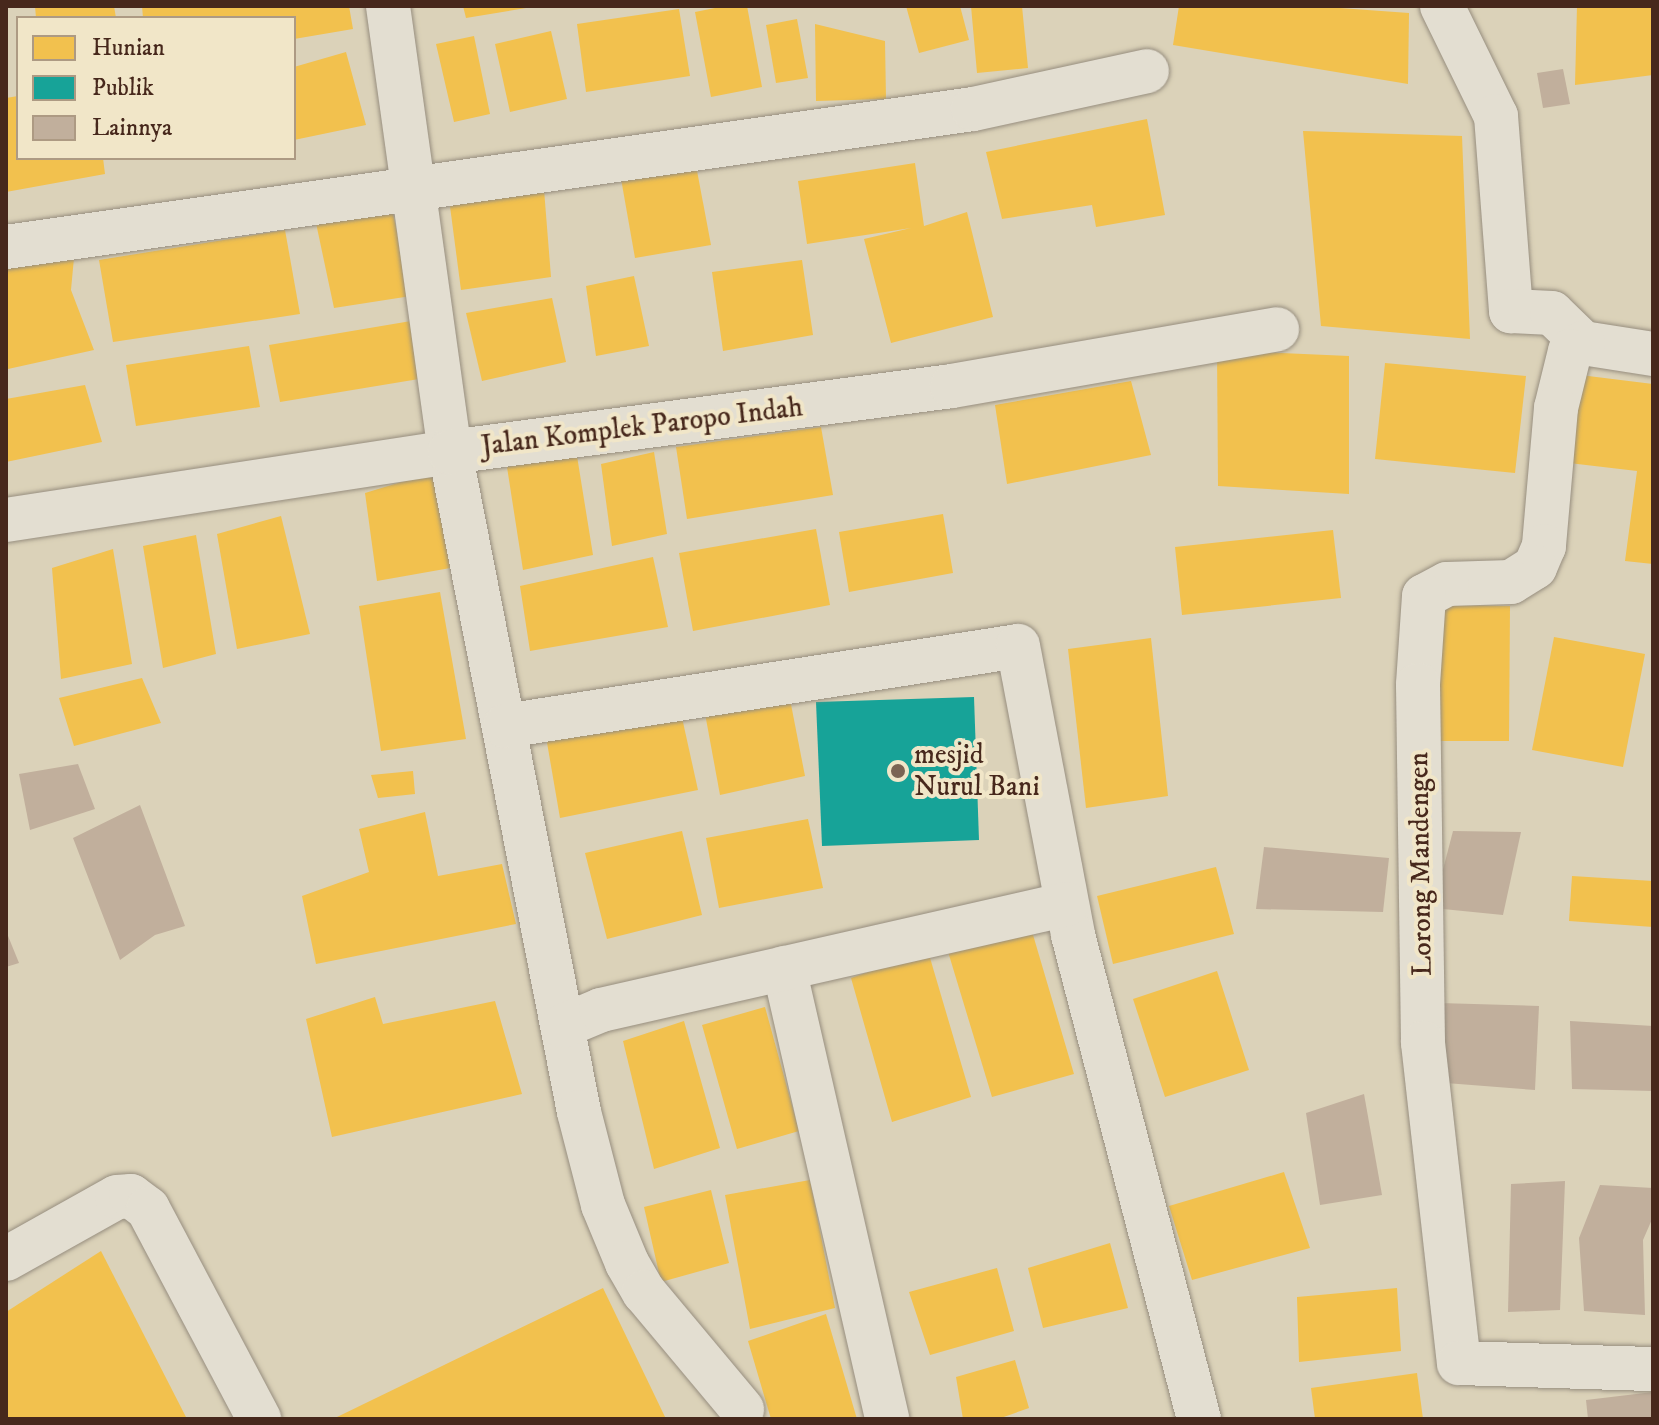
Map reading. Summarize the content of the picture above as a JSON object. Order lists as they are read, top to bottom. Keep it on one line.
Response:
{"streets":{"street":["Jalan Komplek Paropo Indah","Lorong Mandengen"]},"places":["mesjid Nurul Bani"],"legend":["Hunian","Publik","Lainnya"]}
